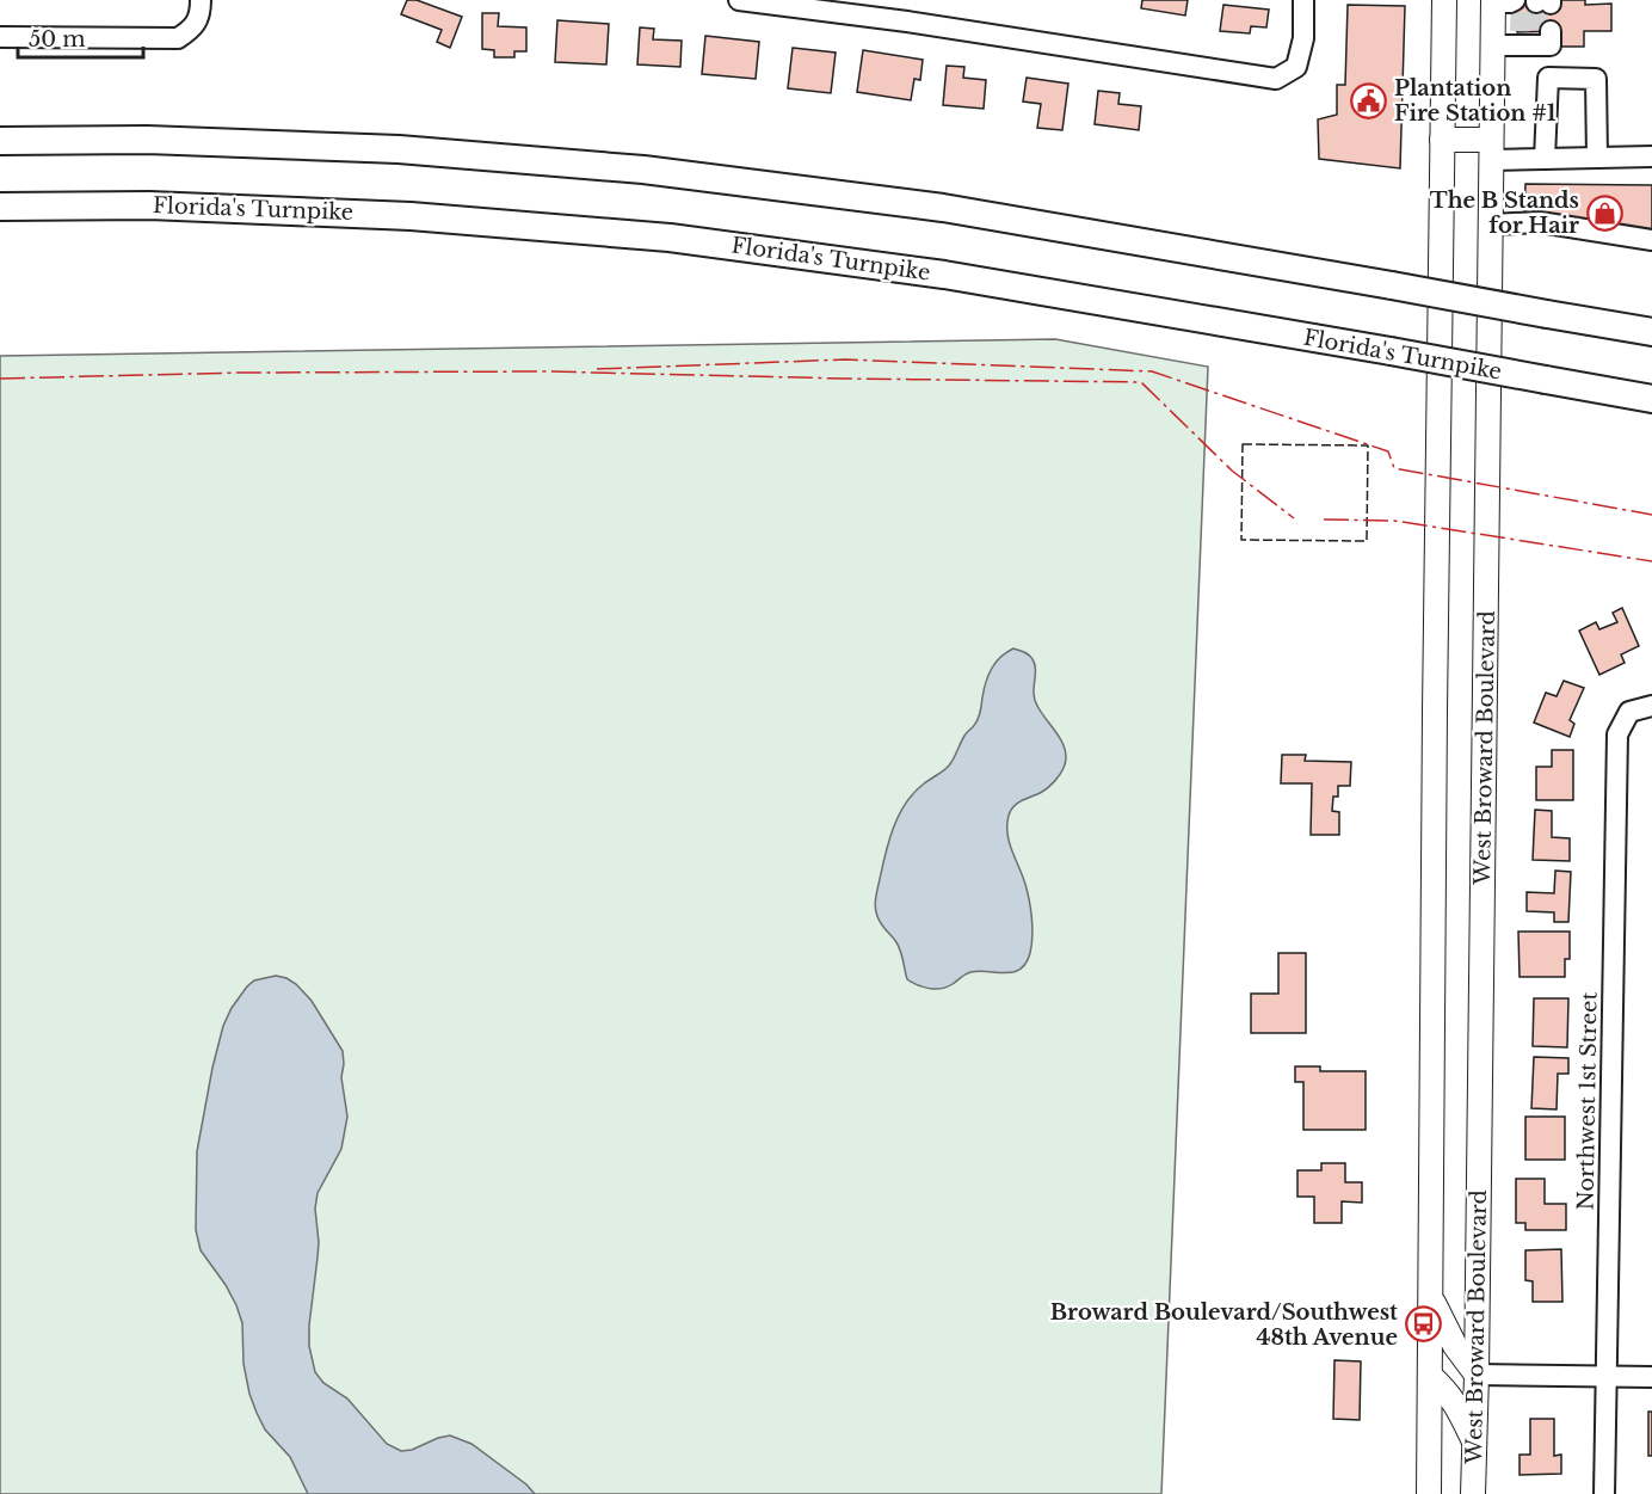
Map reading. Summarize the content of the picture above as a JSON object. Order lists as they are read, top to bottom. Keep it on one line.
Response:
{"streets":{"highway":["Florida's Turnpike"],"main road":["West Broward Boulevard"],"street":["Northwest 1st Street"]},"places":{"public building":["Plantation Fire Station #1"],"shop":["The B Stands for Hair"],"bus stop":["Broward Boulevard/Southwest 48th Avenue"]},"scale_bar":"50 m"}
